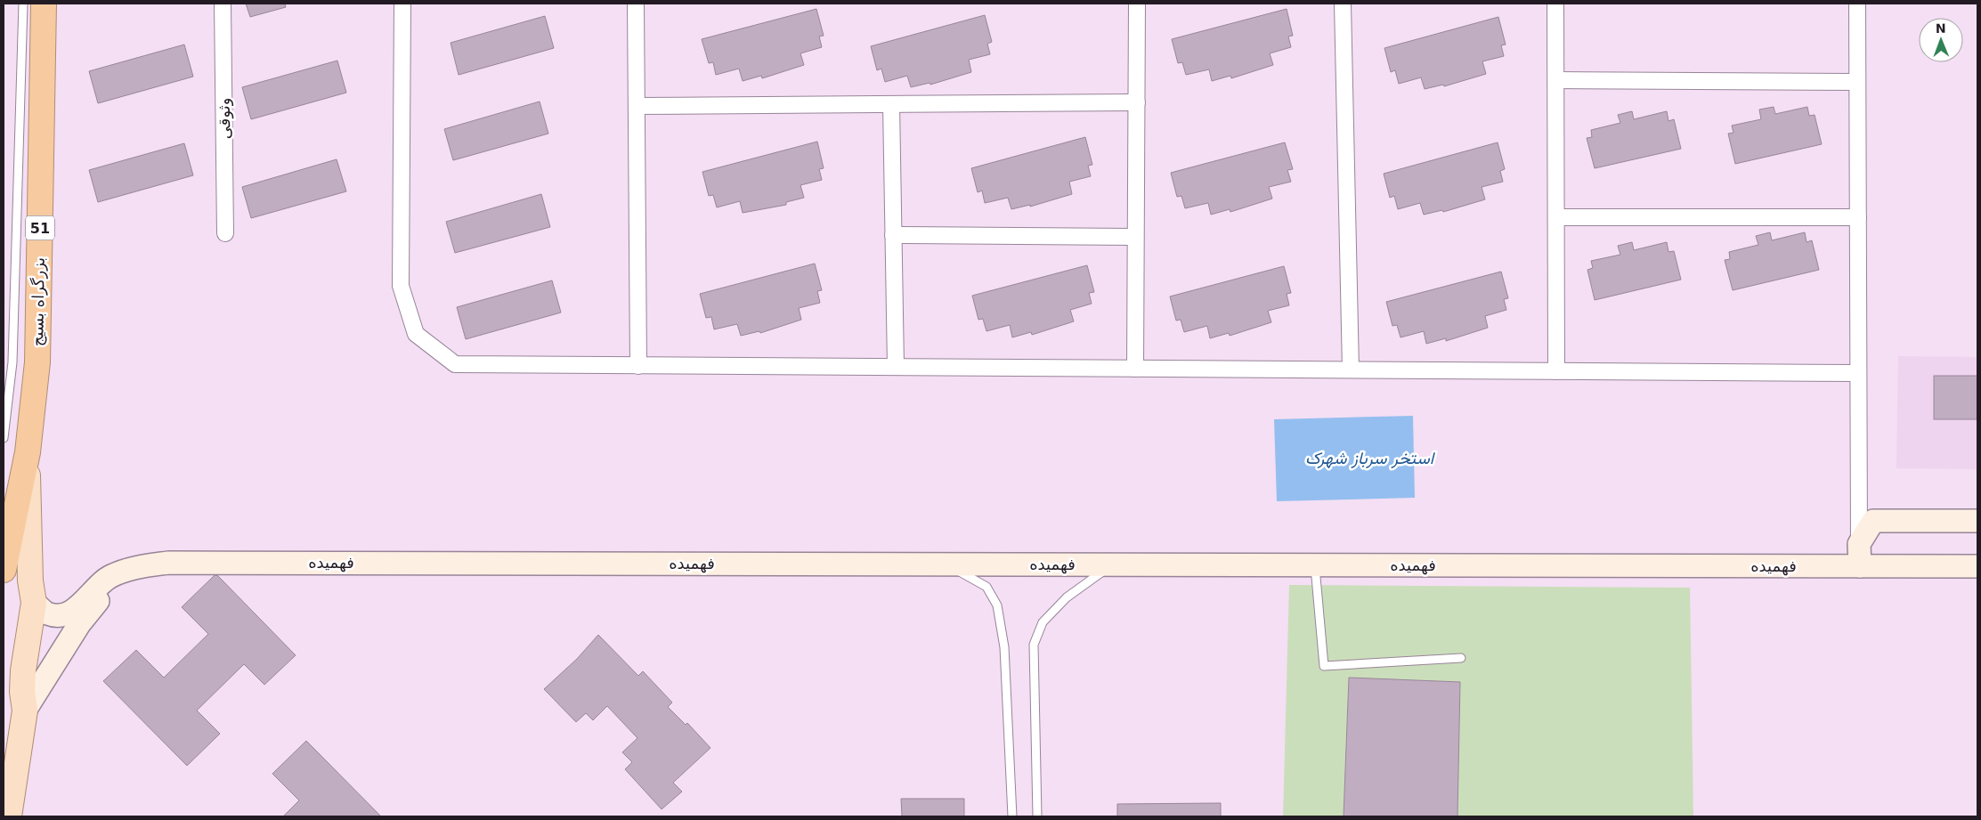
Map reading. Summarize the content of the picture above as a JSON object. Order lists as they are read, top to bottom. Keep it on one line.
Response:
{"streets":{"highway":["51","بزرگراه بسیج"],"main road":["فهمیده"],"street":["وثوقی"]},"water":["استخر سرباز شهرک"],"north":"top"}
